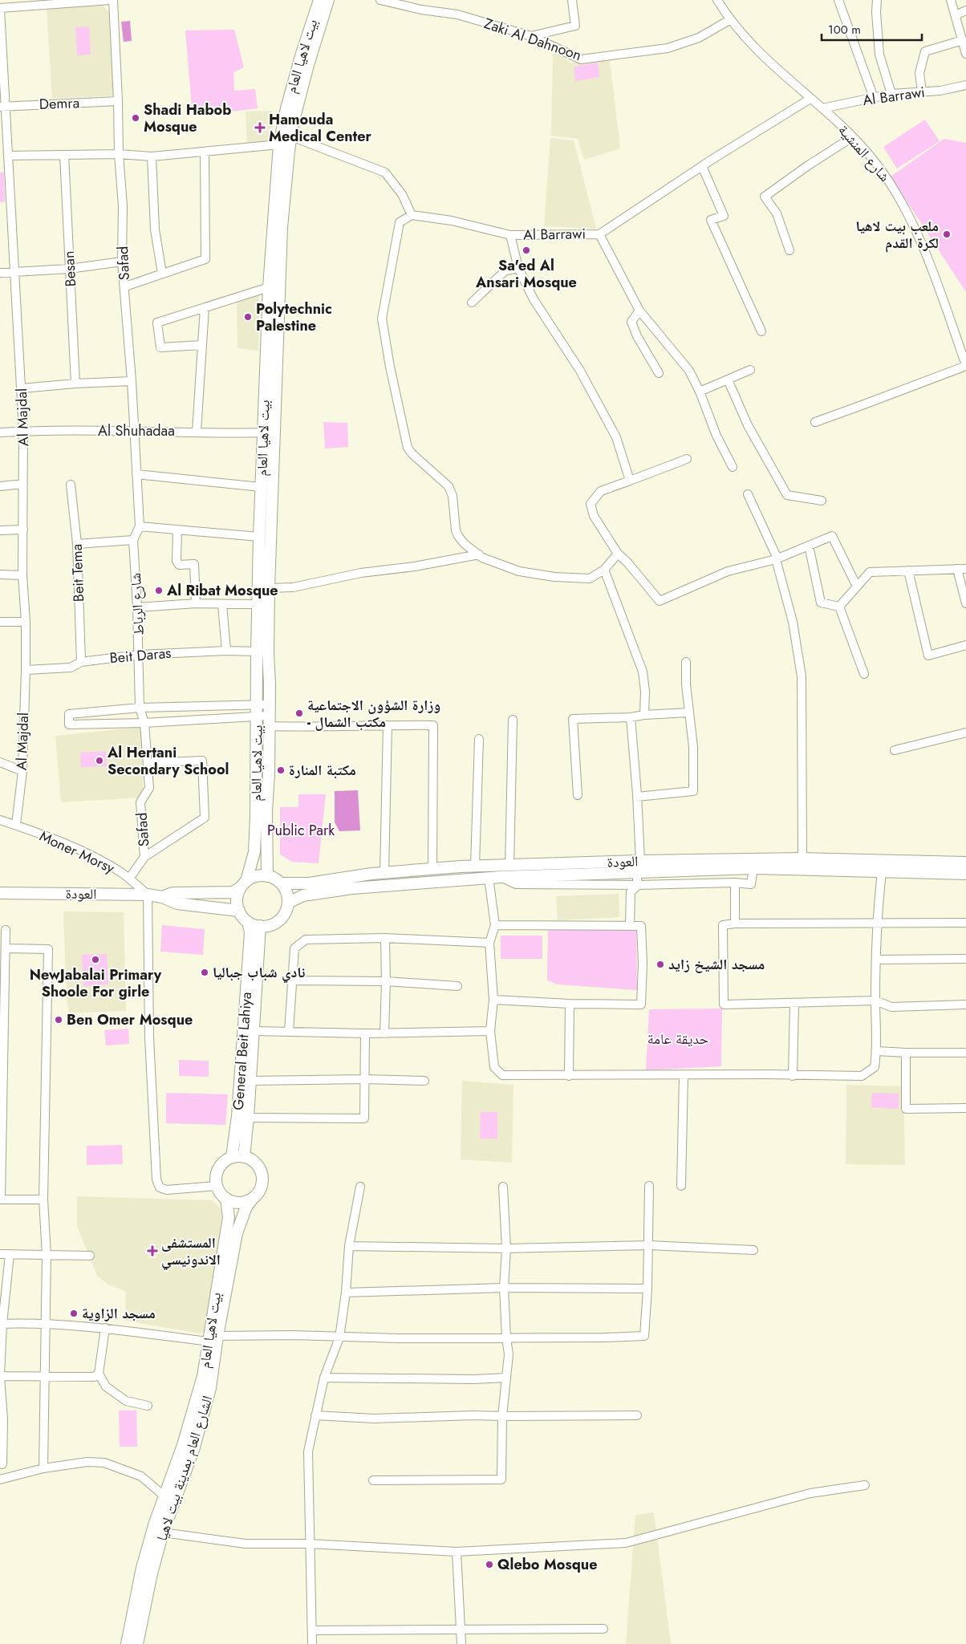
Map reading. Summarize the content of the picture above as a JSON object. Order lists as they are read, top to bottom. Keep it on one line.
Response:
{"streets":{"main road":["بيت لاهيا العام","العودة","General Beit Lahiya","الشارع العام بمدينة بيت لاهيا"],"street":["Zaki Al Dahnoon","Al Barrawi","Demra","شارع المنشية","Safad","Besan","Al Majdal","Al Shuhadaa","Beit Tema","شارع الرباط","Beit Daras","Moner Morsy"]},"crossings":[["Zaki Al Dahnoon","شارع المنشية"],["بيت لاهيا العام","Al Shuhadaa"],["بيت لاهيا العام","Beit Daras"],["بيت لاهيا العام","العودة"],["بيت لاهيا العام","General Beit Lahiya"],["بيت لاهيا العام","الشارع العام بمدينة بيت لاهيا"],["Al Barrawi","شارع المنشية"],["Demra","Safad"],["Demra","Al Majdal"],["Safad","Al Shuhadaa"],["Safad","شارع الرباط"],["Safad","Moner Morsy"],["Al Majdal","Al Shuhadaa"],["Al Majdal","Beit Daras"],["Al Majdal","Moner Morsy"],["Beit Tema","Beit Daras"],["شارع الرباط","Beit Daras"],["Moner Morsy","العودة"],["العودة","General Beit Lahiya"],["General Beit Lahiya","الشارع العام بمدينة بيت لاهيا"]],"parks":["Public Park","حديقة عامة"],"places":{"other":["Shadi Habob Mosque","ملعب بيت لاهيا لكرة القدم","Sa'ed Al Ansari Mosque","Polytechnic Palestine","Al Ribat Mosque","وزارة الشؤون الاجتماعية - مكتب الشمال","Al Hertani Secondary School","مكتبة المنارة","NewJabalai Primary Shoole For girle","مسجد الشيخ زايد","نادي شباب جباليا","Ben Omer Mosque","مسجد الزاوية","Qlebo Mosque"],"health":["Hamouda Medical Center","المستشفى الاندونيسي"]},"scale_bar":"100 m"}
